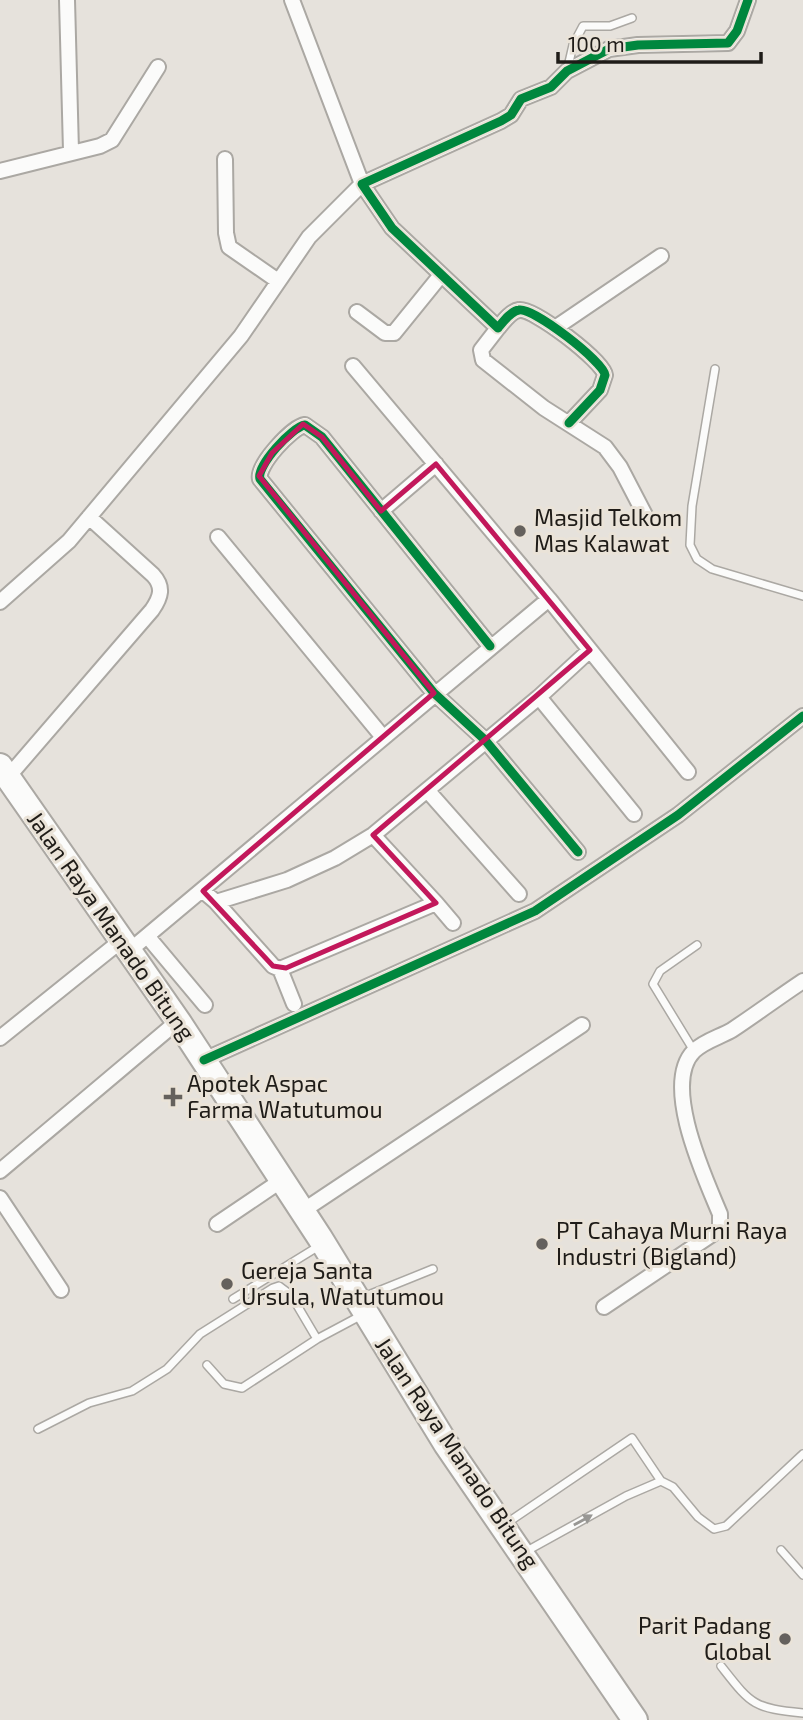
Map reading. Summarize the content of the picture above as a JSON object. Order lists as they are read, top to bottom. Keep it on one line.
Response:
{"streets":{"highway":["Jalan Raya Manado Bitung"]},"places":{"other":["Masjid Telkom Mas Kalawat","PT Cahaya Murni Raya Industri (Bigland)","Gereja Santa Ursula, Watutumou","Parit Padang Global"],"health":["Apotek Aspac Farma Watutumou"]},"scale_bar":"100 m"}
